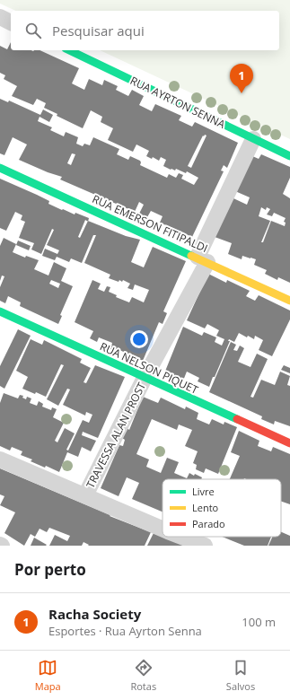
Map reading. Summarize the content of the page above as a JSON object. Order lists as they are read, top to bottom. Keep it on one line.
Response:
{"streets":{"street":["RUA AYRTON SENNA","RUA EMERSON FITIPALDI","RUA NELSON PIQUET","TRAVESSA ALAN PROST"]},"crossings":[["RUA AYRTON SENNA","TRAVESSA ALAN PROST"],["RUA EMERSON FITIPALDI","TRAVESSA ALAN PROST"],["RUA NELSON PIQUET","TRAVESSA ALAN PROST"]],"legend":["Livre","Lento","Parado"],"page":{"search":"Pesquisar aqui","pins":"1","heading":"Por perto","list":[{"mark":"1","name":"Racha Society","note":"Esportes · Rua Ayrton Senna","value":"100 m"}],"nav":["Mapa","Rotas","Salvos"]}}
